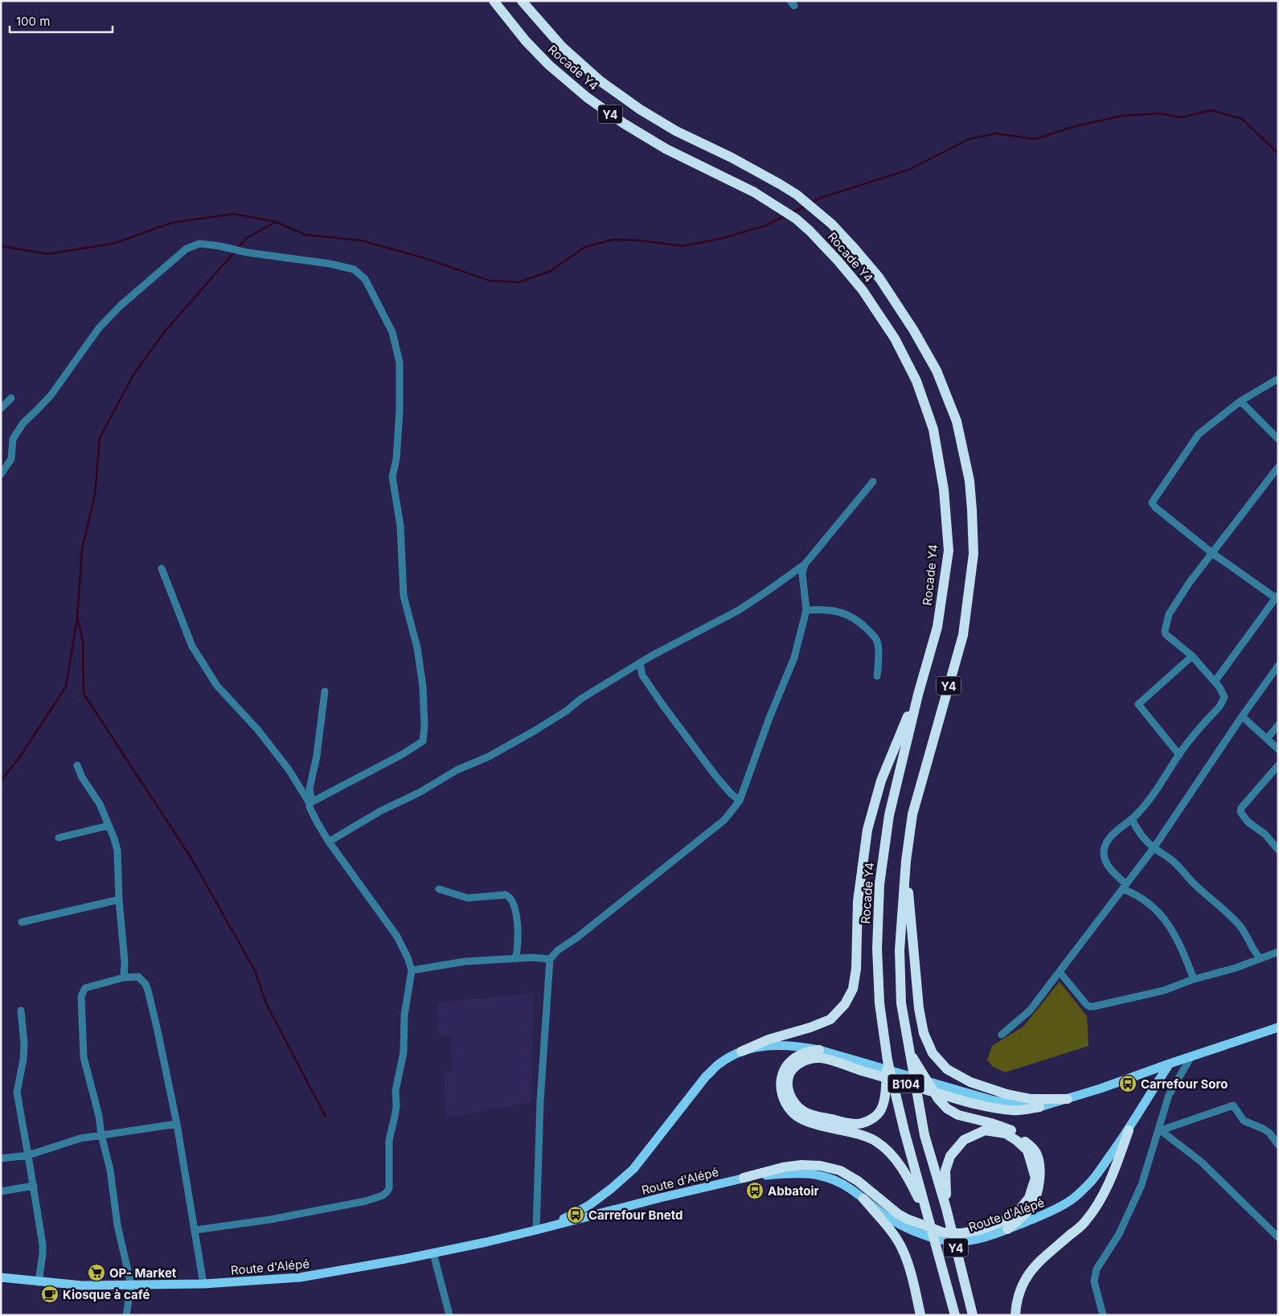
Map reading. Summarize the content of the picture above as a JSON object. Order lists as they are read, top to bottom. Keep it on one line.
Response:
{"streets":{"highway":["Rocade Y4","Y4","B104"],"main road":["Route d'Alépé"]},"crossings":[["B104","Route d'Alépé"]],"places":{"bus stop":["Carrefour Soro","Abbatoir","Carrefour Bnetd"],"supermarket":["OP- Market"],"cafe":["Kiosque à café"]},"scale_bar":"100 m"}
